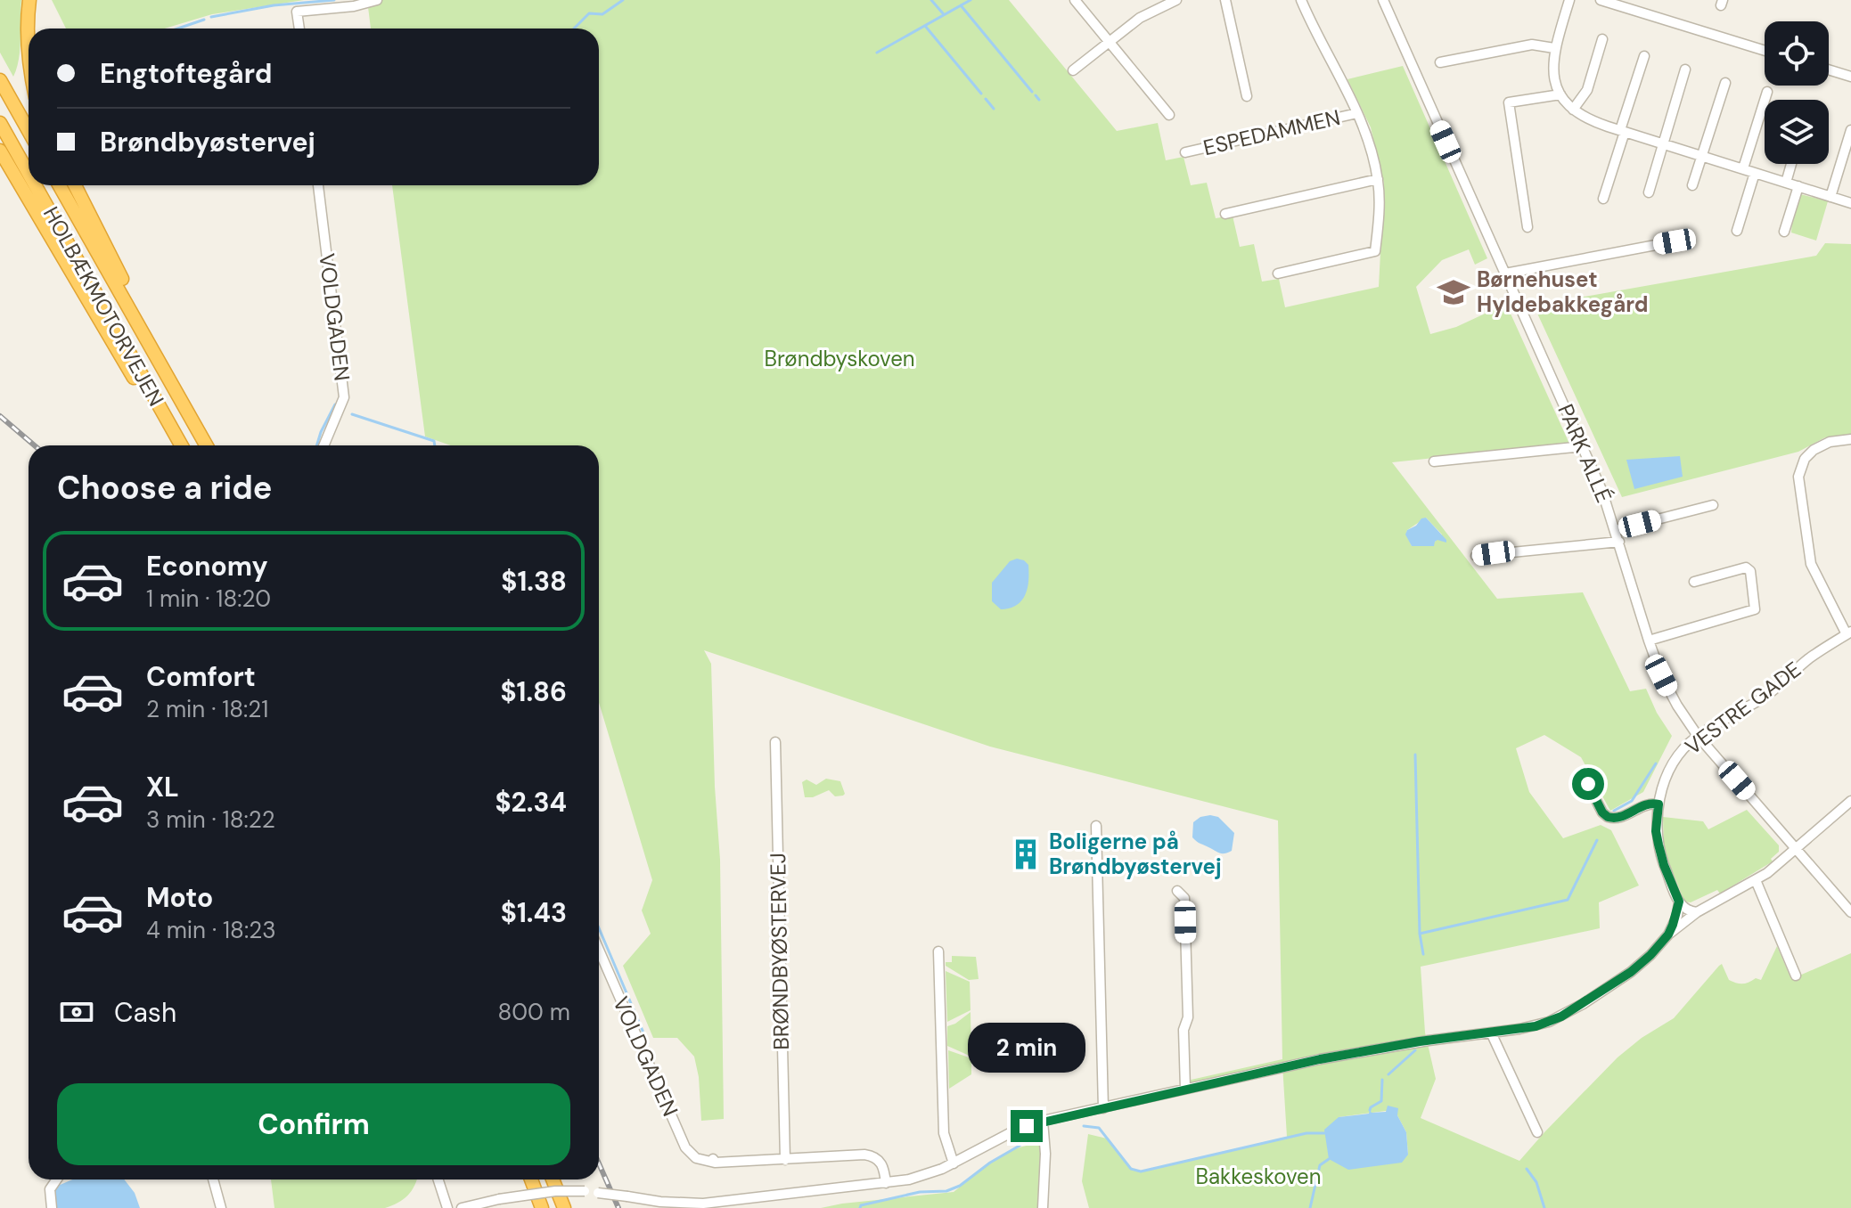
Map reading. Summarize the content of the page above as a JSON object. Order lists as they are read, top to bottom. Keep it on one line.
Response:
{"streets":{"highway":["HOLBÆKMOTORVEJEN"],"street":["ESPEDAMMEN","VOLDGADEN","PARK ALLÉ","VESTRE GADE","BRØNDBYØSTERVEJ"]},"crossings":[["VOLDGADEN","BRØNDBYØSTERVEJ"],["PARK ALLÉ","VESTRE GADE"]],"parks":["Brøndbyskoven","Bakkeskoven"],"places":{"school or university":["Børnehuset Hyldebakkegård"],"building":["Boligerne på Brøndbyøstervej"]},"page":{"banner":["Engtoftegård","Brøndbyøstervej"],"heading":"Choose a ride","list":[{"name":"Economy","note":"1 min · 18:20","value":"$1.38"},{"name":"Comfort","note":"2 min · 18:21","value":"$1.86"},{"name":"XL","note":"3 min · 18:22","value":"$2.34"},{"name":"Moto","note":"4 min · 18:23","value":"$1.43"}],"pay":["Cash","800 m"],"bubble":"2 min","buttons":"Confirm"}}
